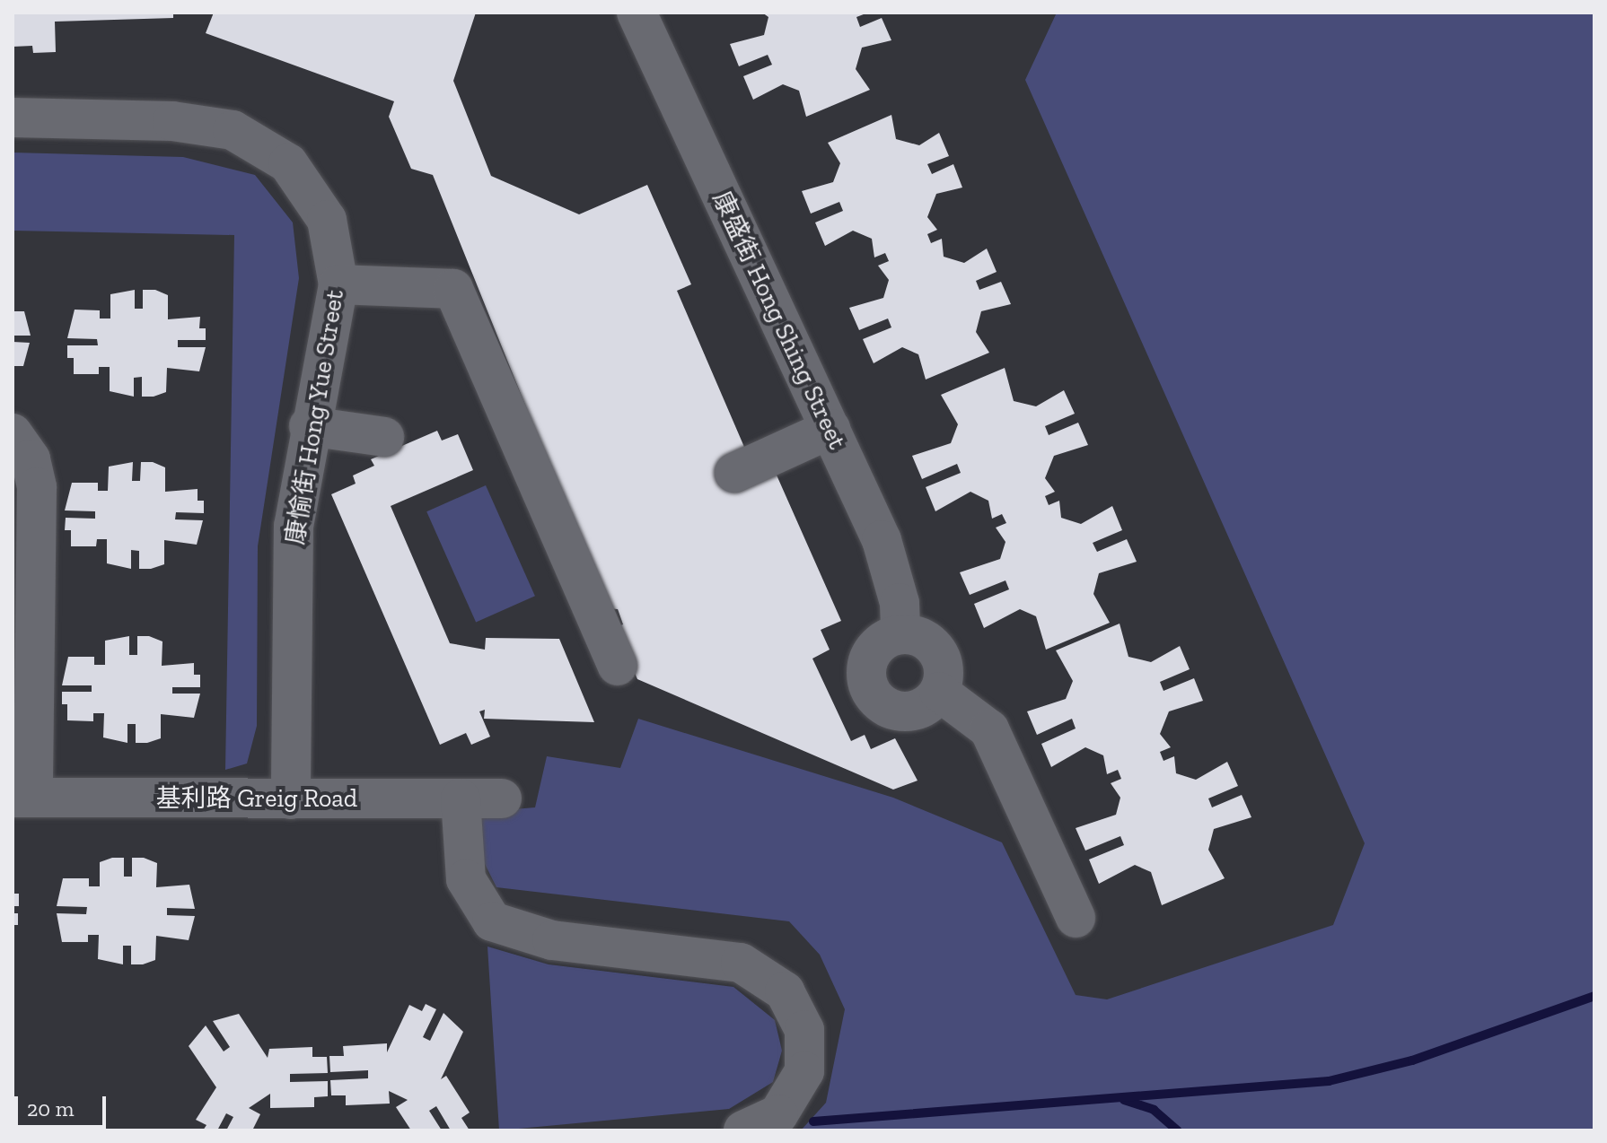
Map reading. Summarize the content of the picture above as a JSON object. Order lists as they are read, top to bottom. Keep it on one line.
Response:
{"streets":{"street":["康盛街 Hong Shing Street","康愉街 Hong Yue Street","基利路 Greig Road"]},"crossings":[["康愉街 Hong Yue Street","基利路 Greig Road"]],"scale_bar":"20 m"}
